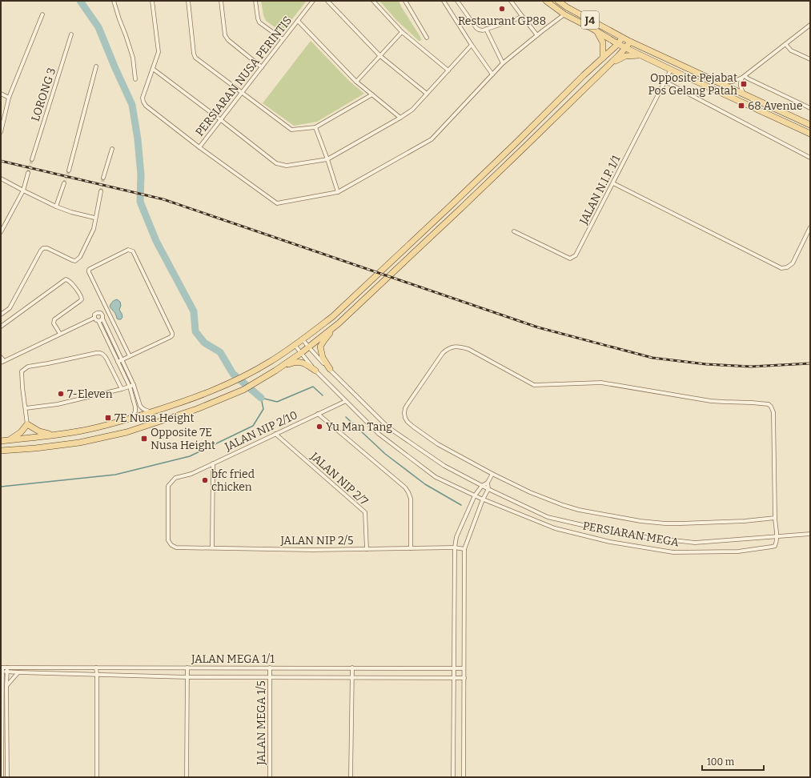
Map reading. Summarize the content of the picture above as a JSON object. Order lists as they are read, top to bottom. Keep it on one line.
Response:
{"streets":{"main road":["J4"],"street":["PERSIARAN NUSA PERINTIS","LORONG 3","JALAN N.I.P. 1/1","JALAN NIP 2/10","JALAN NIP 2/7","PERSIARAN MEGA","JALAN NIP 2/5","JALAN MEGA 1/1","JALAN MEGA 1/5"]},"crossings":[["J4","JALAN N.I.P. 1/1"],["JALAN NIP 2/10","JALAN NIP 2/7"],["JALAN NIP 2/10","PERSIARAN MEGA"],["JALAN NIP 2/10","JALAN NIP 2/5"],["JALAN NIP 2/7","JALAN NIP 2/5"],["JALAN MEGA 1/1","JALAN MEGA 1/5"]],"places":{"other":["Restaurant GP88","7-Eleven","Yu Man Tang","bfc fried chicken"],"transit":["Opposite Pejabat Pos Gelang Patah","68 Avenue","7E Nusa Height","Opposite 7E Nusa Height"]},"scale_bar":"100 m"}
